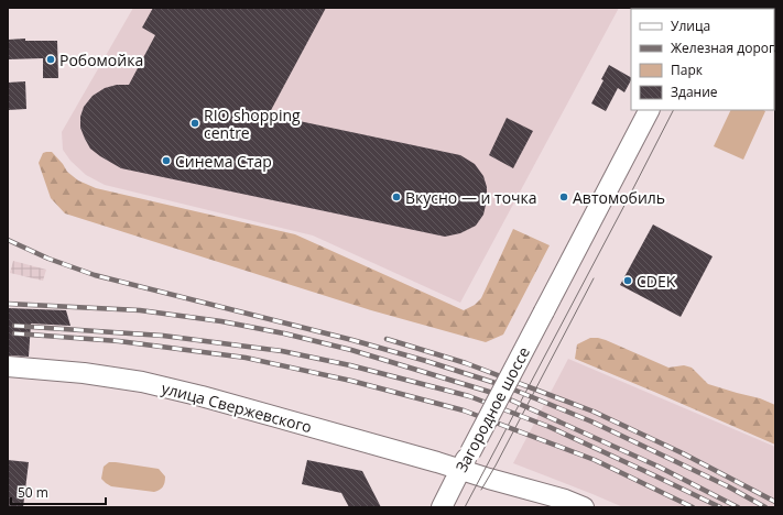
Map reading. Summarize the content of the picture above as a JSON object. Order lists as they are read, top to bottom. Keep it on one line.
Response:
{"streets":{"street":["улица Свержевского","Загородное шоссе"]},"crossings":[["улица Свержевского","Загородное шоссе"]],"places":["Робомойка","RIO shopping centre","Синема Стар","Вкусно — и точка","Автомобиль","CDEK"],"legend":["Улица","Железная дорога","Парк","Здание"],"scale_bar":"50 m"}
